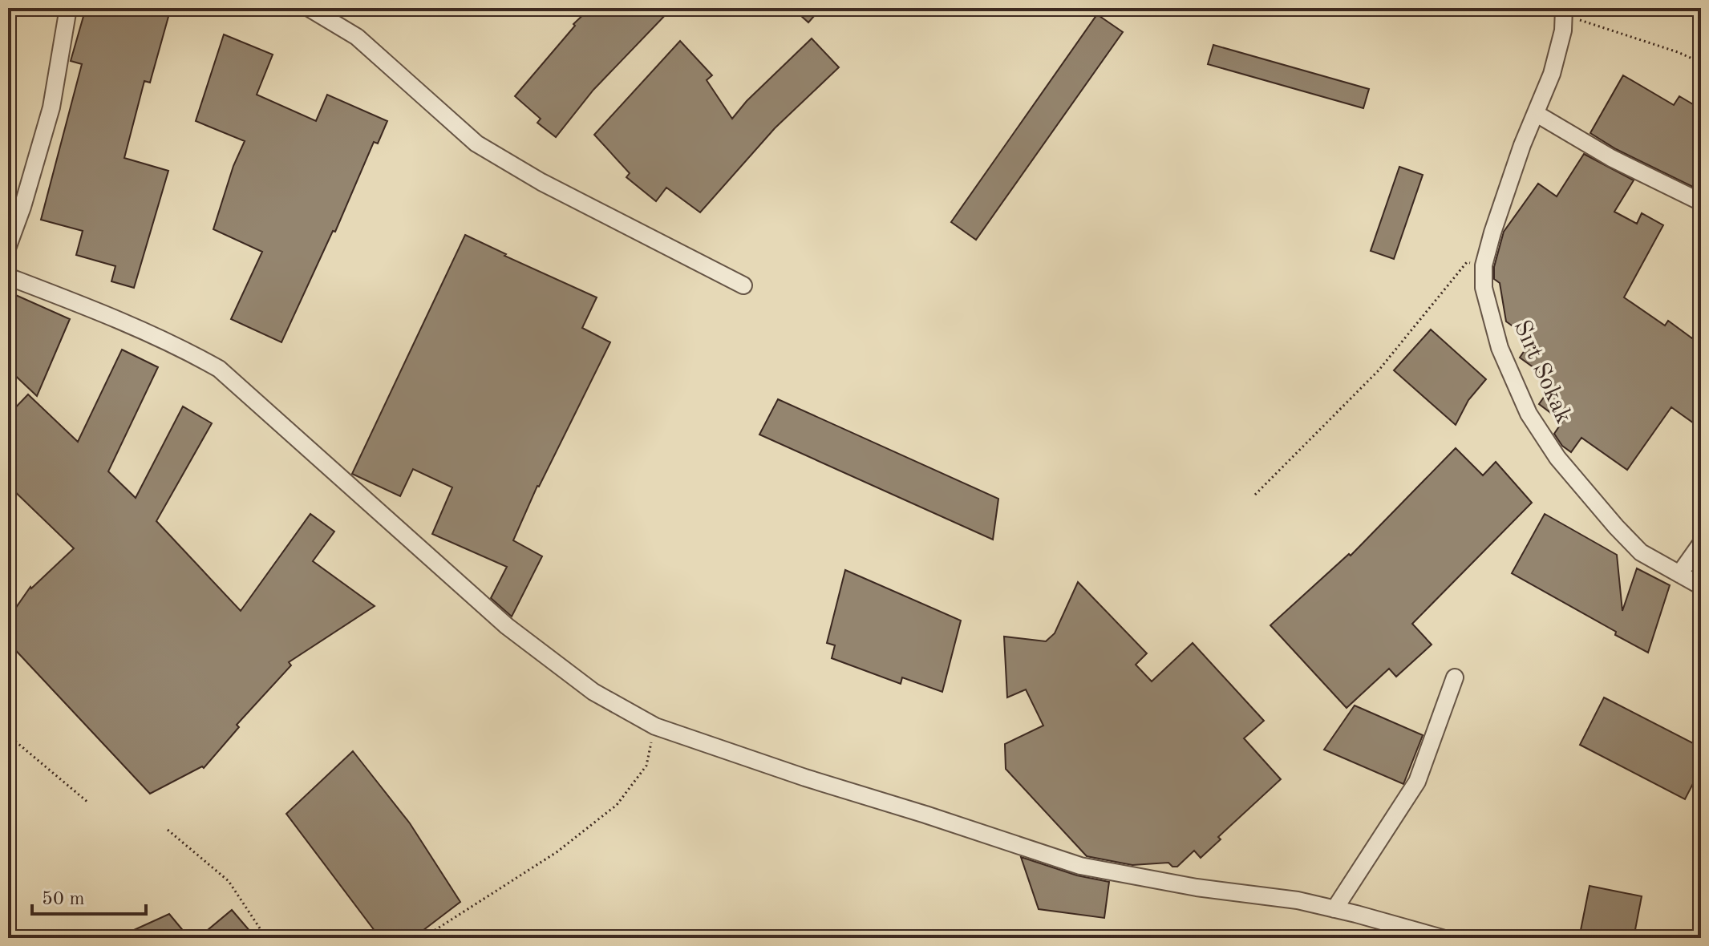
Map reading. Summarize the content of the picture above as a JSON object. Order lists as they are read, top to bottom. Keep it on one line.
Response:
{"streets":{"street":["Sırt Sokak"]},"scale_bar":"50 m"}
